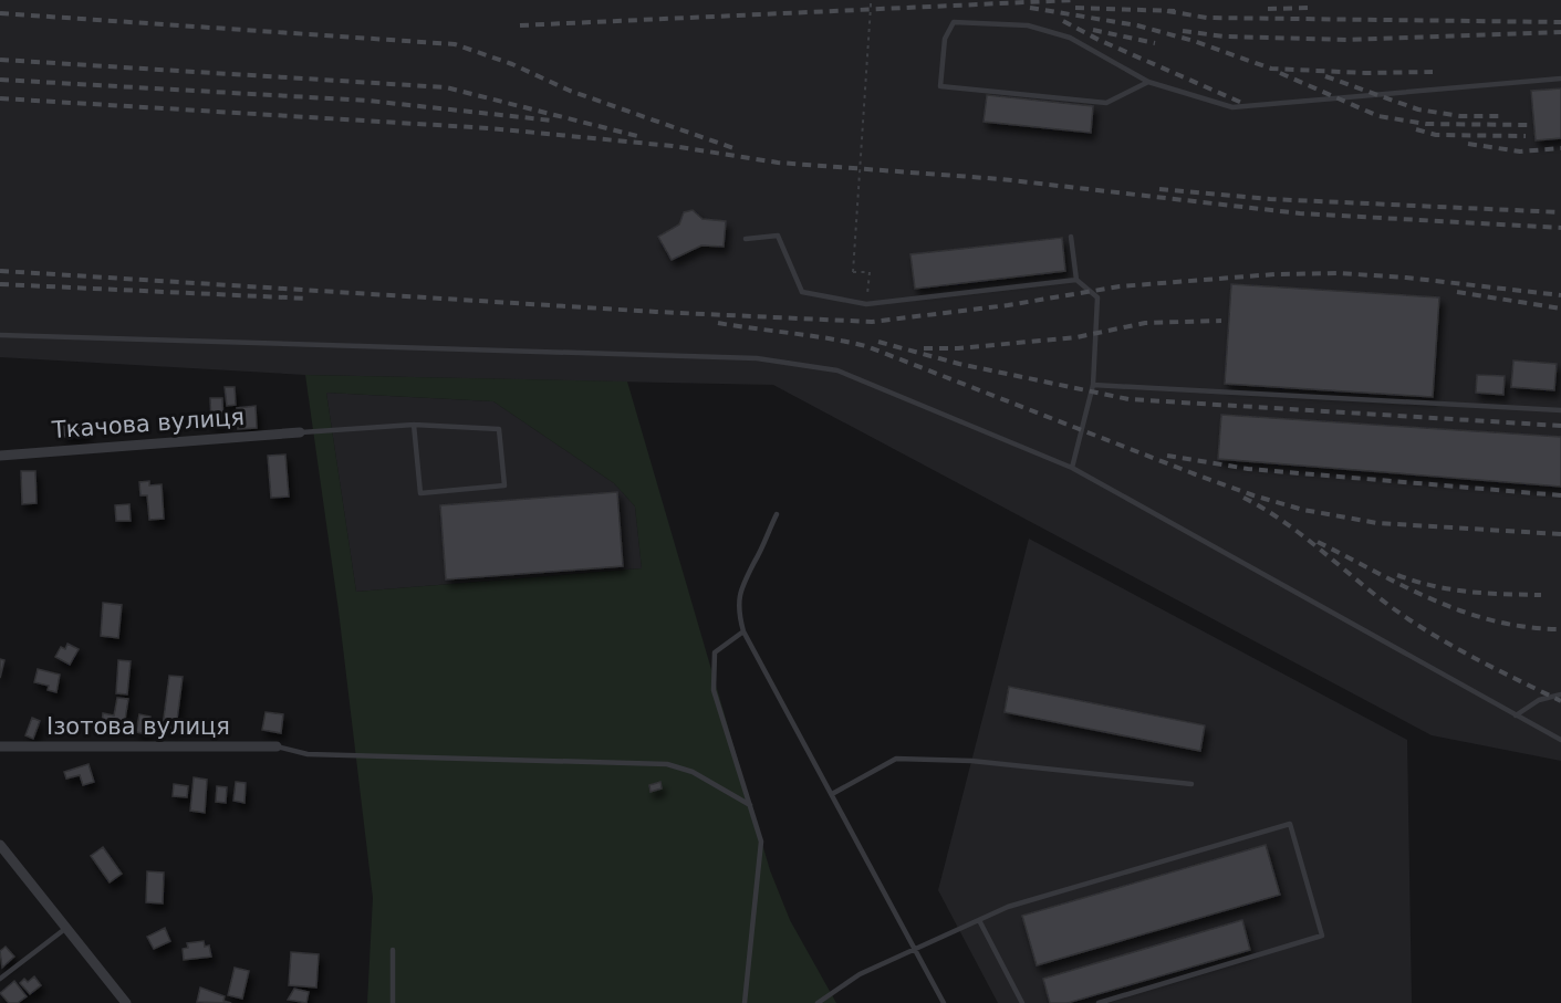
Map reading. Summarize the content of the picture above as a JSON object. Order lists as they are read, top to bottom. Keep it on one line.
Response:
{"streets":{"street":["Ткачова вулиця","Ізотова вулиця"]}}
